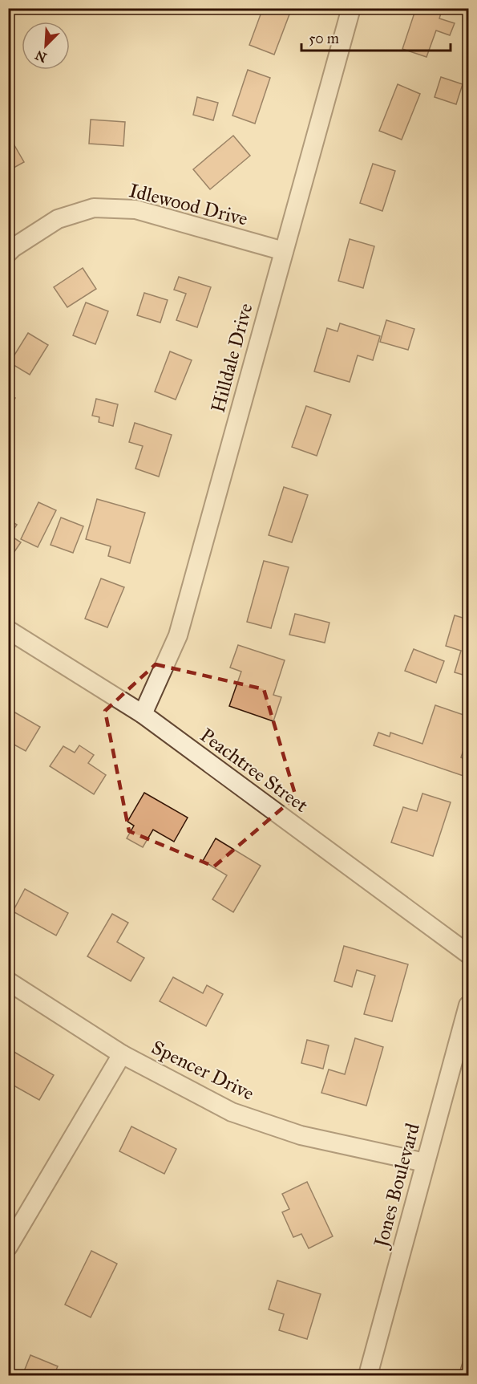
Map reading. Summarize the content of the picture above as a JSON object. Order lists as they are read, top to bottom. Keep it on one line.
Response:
{"streets":{"street":["Idlewood Drive","Hilldale Drive","Peachtree Street","Spencer Drive","Jones Boulevard"]},"crossings":[["Idlewood Drive","Hilldale Drive"],["Hilldale Drive","Peachtree Street"],["Spencer Drive","Jones Boulevard"]],"scale_bar":"50 m","north":"bottom left"}
